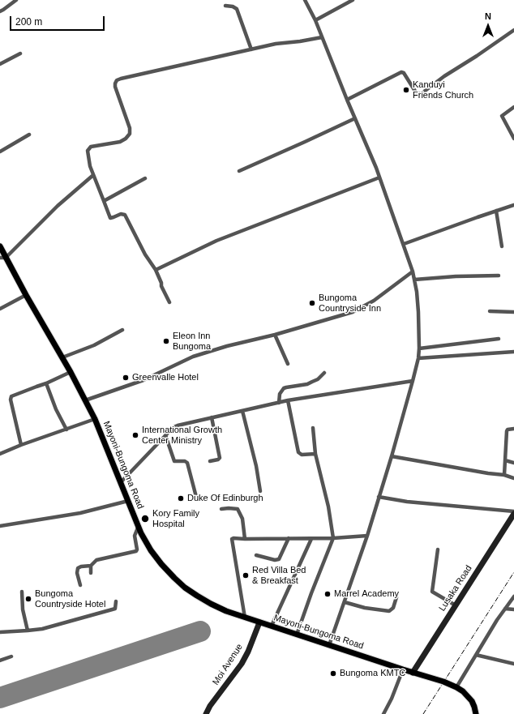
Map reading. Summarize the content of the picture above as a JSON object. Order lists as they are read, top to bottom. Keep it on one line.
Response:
{"streets":{"main road":["Mayoni-Bungoma Road"],"street":["Lusaka Road","Moi Avenue"]},"crossings":[["Mayoni-Bungoma Road","Lusaka Road"],["Mayoni-Bungoma Road","Moi Avenue"]],"places":["Kanduyi Friends Church","Bungoma Countryside Inn","Eleon Inn Bungoma","Greenvalle Hotel","International Growth Center Ministry","Duke Of Edinburgh","Kory Family Hospital","Red Villa Bed & Breakfast","Marrel Academy","Bungoma Countryside Hotel","Bungoma KMTC"],"scale_bar":"200 m","north":"top"}
